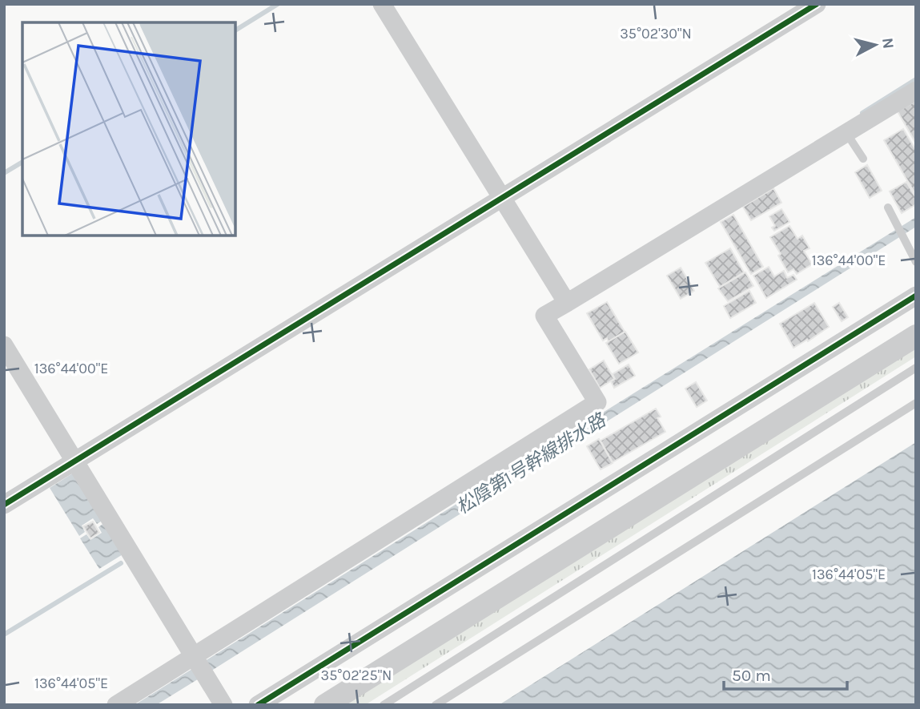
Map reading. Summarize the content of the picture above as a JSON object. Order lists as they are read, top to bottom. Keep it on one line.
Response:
{"water":["松陰第1号幹線排水路"],"scale_bar":"50 m","north":"right","coordinates":["35°02'30\"N","136°44'00\"E","136°44'05\"E","35°02'25\"N"]}
